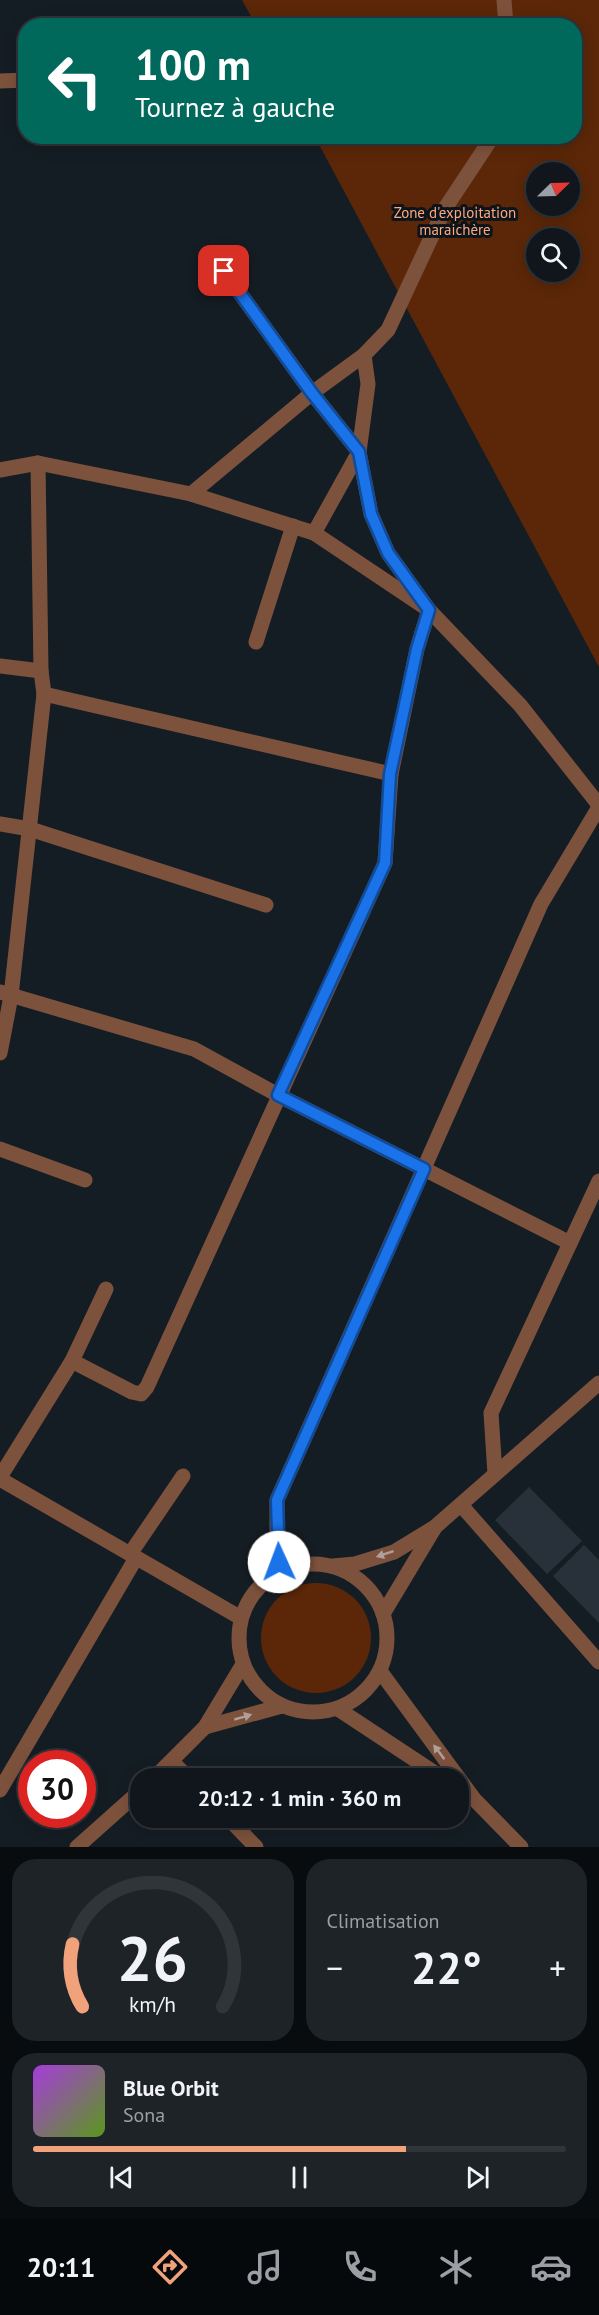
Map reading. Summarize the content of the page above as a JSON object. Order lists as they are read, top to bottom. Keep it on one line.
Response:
{"parks":["Zone d'exploitation maraichère"],"north":"top right","page":{"turn":["100 m","Tournez à gauche"],"limit":"30","trip":"20:12 · 1 min · 360 m","tile":"Climatisation","heat":["−","22°","+"],"song":["Blue Orbit","Sona"],"tabs":"20:11","gauge":["26","km/h"]}}
